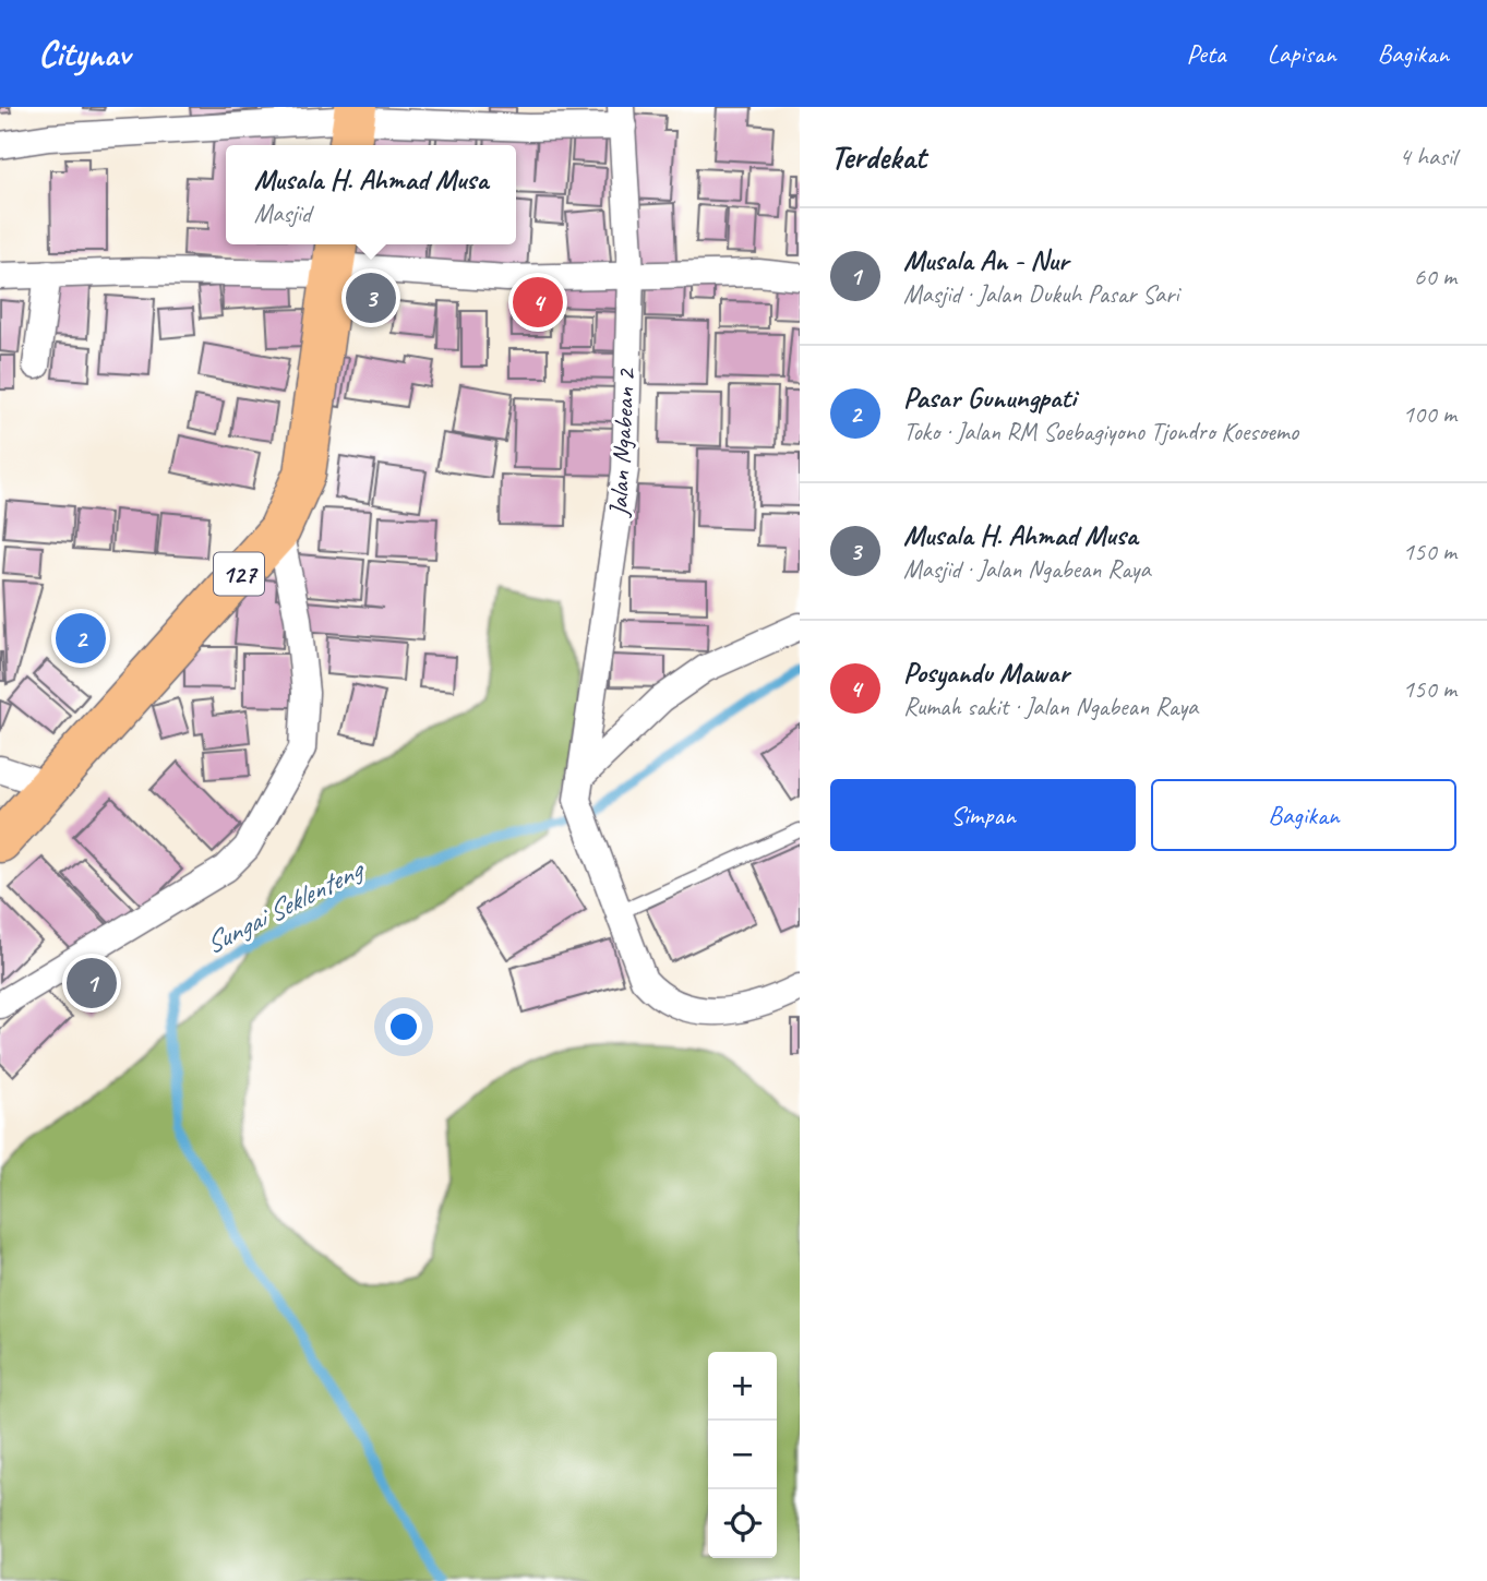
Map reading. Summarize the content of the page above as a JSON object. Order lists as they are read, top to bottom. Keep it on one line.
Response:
{"streets":{"main road":["127"],"street":["Jalan Ngabean 2"]},"water":["Sungai Seklenteng"],"page":{"header":"Citynav","nav":["Peta","Lapisan","Bagikan"],"heading":["Terdekat","4 hasil"],"popup":["Musala H. Ahmad Musa","Masjid"],"list":[{"mark":"1","name":"Musala An - Nur","note":"Masjid · Jalan Dukuh Pasar Sari","value":"60 m"},{"mark":"2","name":"Pasar Gunungpati","note":"Toko · Jalan RM Soebagiyono Tjondro Koesoemo","value":"100 m"},{"mark":"3","name":"Musala H. Ahmad Musa","note":"Masjid · Jalan Ngabean Raya","value":"150 m"},{"mark":"4","name":"Posyandu Mawar","note":"Rumah sakit · Jalan Ngabean Raya","value":"150 m"}],"pins":["3","4","2","1"],"buttons":["Simpan","Bagikan"],"map_buttons":["+","−"]}}
